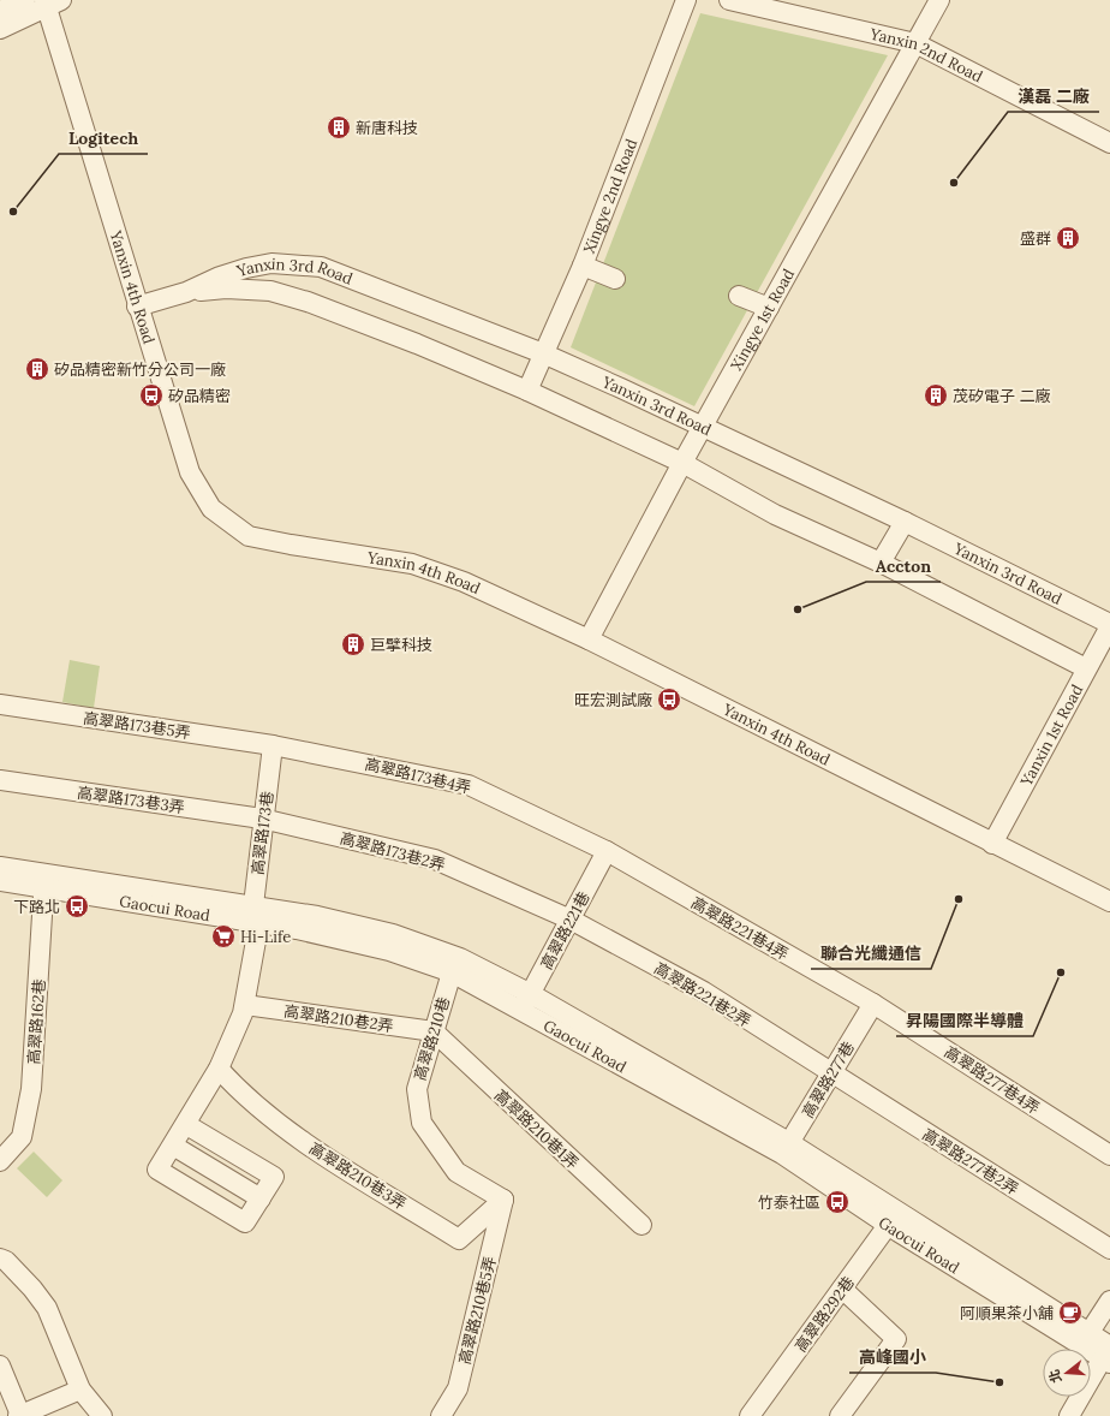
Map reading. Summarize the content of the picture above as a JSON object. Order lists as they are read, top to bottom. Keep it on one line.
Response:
{"streets":{"street":["Yanxin 2nd Road","Xingye 2nd Road","Yanxin 3rd Road","Yanxin 4th Road","Xingye 1st Road","高翠路173巷5弄","Yanxin 1st Road","高翠路173巷4弄","高翠路173巷3弄","高翠路173巷","高翠路173巷2弄","Gaocui Road","高翠路221巷4弄","高翠路221巷","高翠路221巷2弄","高翠路210巷2弄","高翠路162巷","高翠路210巷","高翠路277巷","高翠路277巷4弄","高翠路210巷1弄","高翠路277巷2弄","高翠路210巷3弄","高翠路210巷5弄","高翠路292巷"]},"crossings":[["Yanxin 2nd Road","Xingye 1st Road"],["Xingye 2nd Road","Yanxin 3rd Road"],["Yanxin 3rd Road","Yanxin 4th Road"],["Yanxin 3rd Road","Xingye 1st Road"],["Yanxin 3rd Road","Yanxin 1st Road"],["Yanxin 4th Road","Xingye 1st Road"],["Yanxin 4th Road","Yanxin 1st Road"],["高翠路173巷5弄","高翠路173巷4弄"],["高翠路173巷5弄","高翠路173巷"],["高翠路173巷4弄","高翠路173巷"],["高翠路173巷4弄","高翠路221巷4弄"],["高翠路173巷4弄","高翠路221巷"],["高翠路173巷3弄","高翠路173巷"],["高翠路173巷3弄","高翠路173巷2弄"],["高翠路173巷","高翠路173巷2弄"],["高翠路173巷","Gaocui Road"],["高翠路173巷","高翠路210巷2弄"],["高翠路173巷","高翠路210巷3弄"],["高翠路173巷2弄","高翠路221巷"],["高翠路173巷2弄","高翠路221巷2弄"],["Gaocui Road","高翠路221巷"],["Gaocui Road","高翠路162巷"],["Gaocui Road","高翠路210巷"],["Gaocui Road","高翠路277巷"],["Gaocui Road","高翠路292巷"],["高翠路221巷4弄","高翠路221巷"],["高翠路221巷4弄","高翠路277巷"],["高翠路221巷4弄","高翠路277巷4弄"],["高翠路221巷","高翠路221巷2弄"],["高翠路221巷2弄","高翠路277巷"],["高翠路221巷2弄","高翠路277巷2弄"],["高翠路210巷2弄","高翠路210巷"],["高翠路210巷2弄","高翠路210巷1弄"],["高翠路210巷","高翠路210巷1弄"],["高翠路210巷","高翠路210巷3弄"],["高翠路210巷","高翠路210巷5弄"],["高翠路277巷","高翠路277巷4弄"],["高翠路277巷","高翠路277巷2弄"],["高翠路210巷3弄","高翠路210巷5弄"]],"places":{"building":["新唐科技","盛群","矽品精密新竹分公司一廠","茂矽電子 二廠","巨擘科技"],"other":["漢磊 二廠","Logitech","Accton","聯合光纖通信","昇陽國際半導體","高峰國小"],"bus stop":["矽品精密","旺宏測試廠","下路北","竹泰社區"],"supermarket":["Hi-Life"],"cafe":["阿順果茶小舖"]},"north":"left"}
